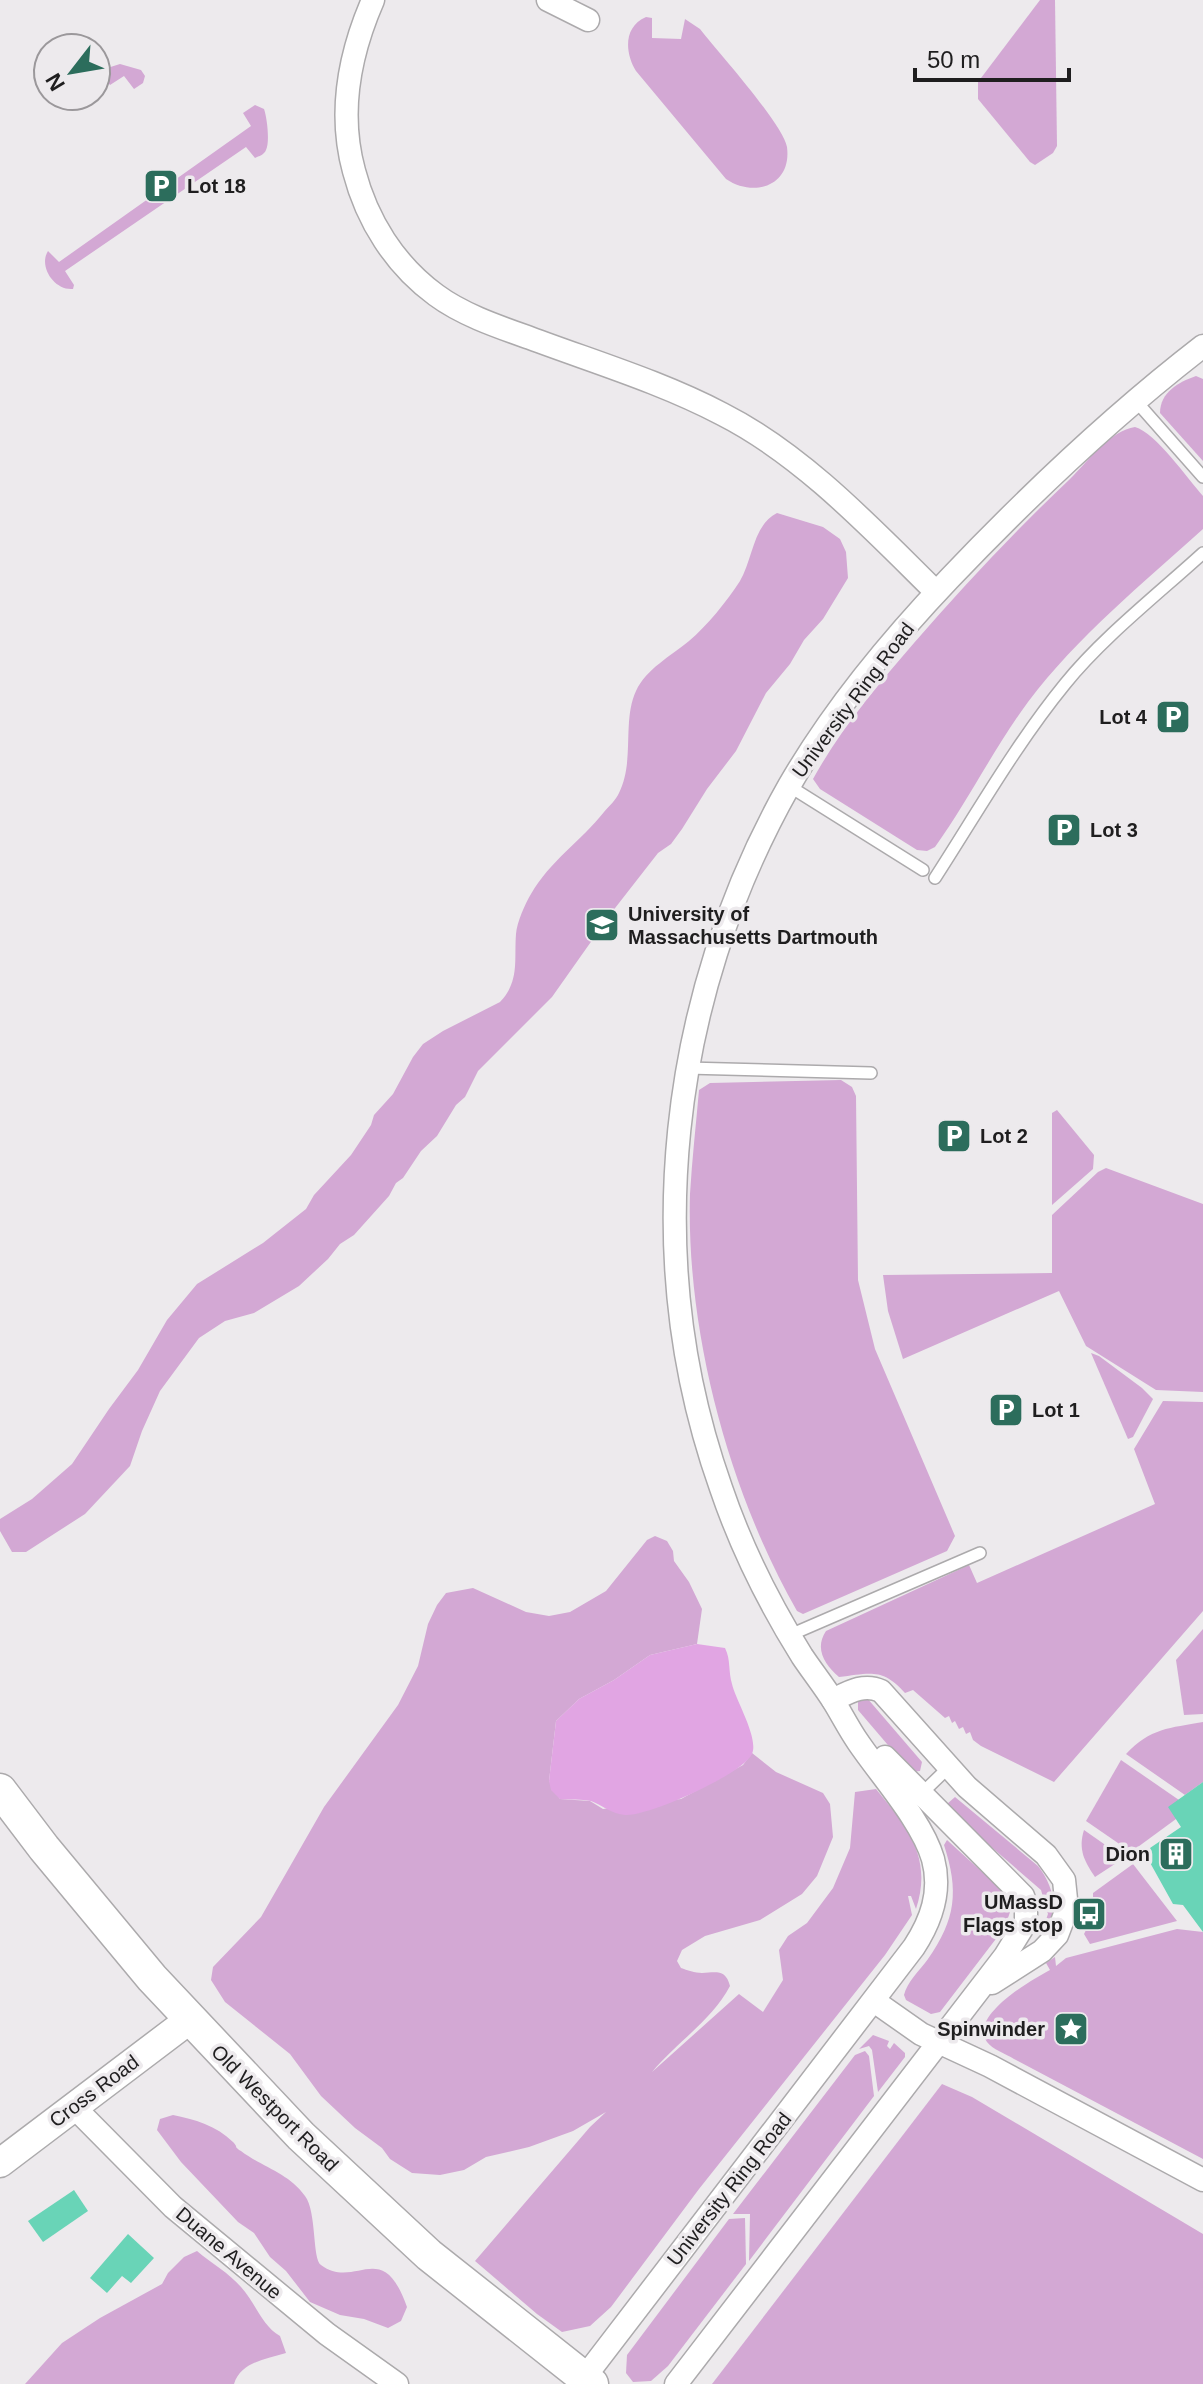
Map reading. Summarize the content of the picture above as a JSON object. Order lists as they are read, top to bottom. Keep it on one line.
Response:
{"streets":{"main road":["Old Westport Road"],"street":["University Ring Road","Cross Road","Duane Avenue"]},"crossings":[["University Ring Road","Old Westport Road"],["Cross Road","Old Westport Road"],["Cross Road","Duane Avenue"]],"places":{"parking":["Lot 18","Lot 4","Lot 3","Lot 2","Lot 1"],"school or university":["University of Massachusetts Dartmouth"],"building":["Dion"],"bus stop":["UMassD Flags stop"],"place":["Spinwinder"]},"scale_bar":"50 m","north":"bottom left"}
